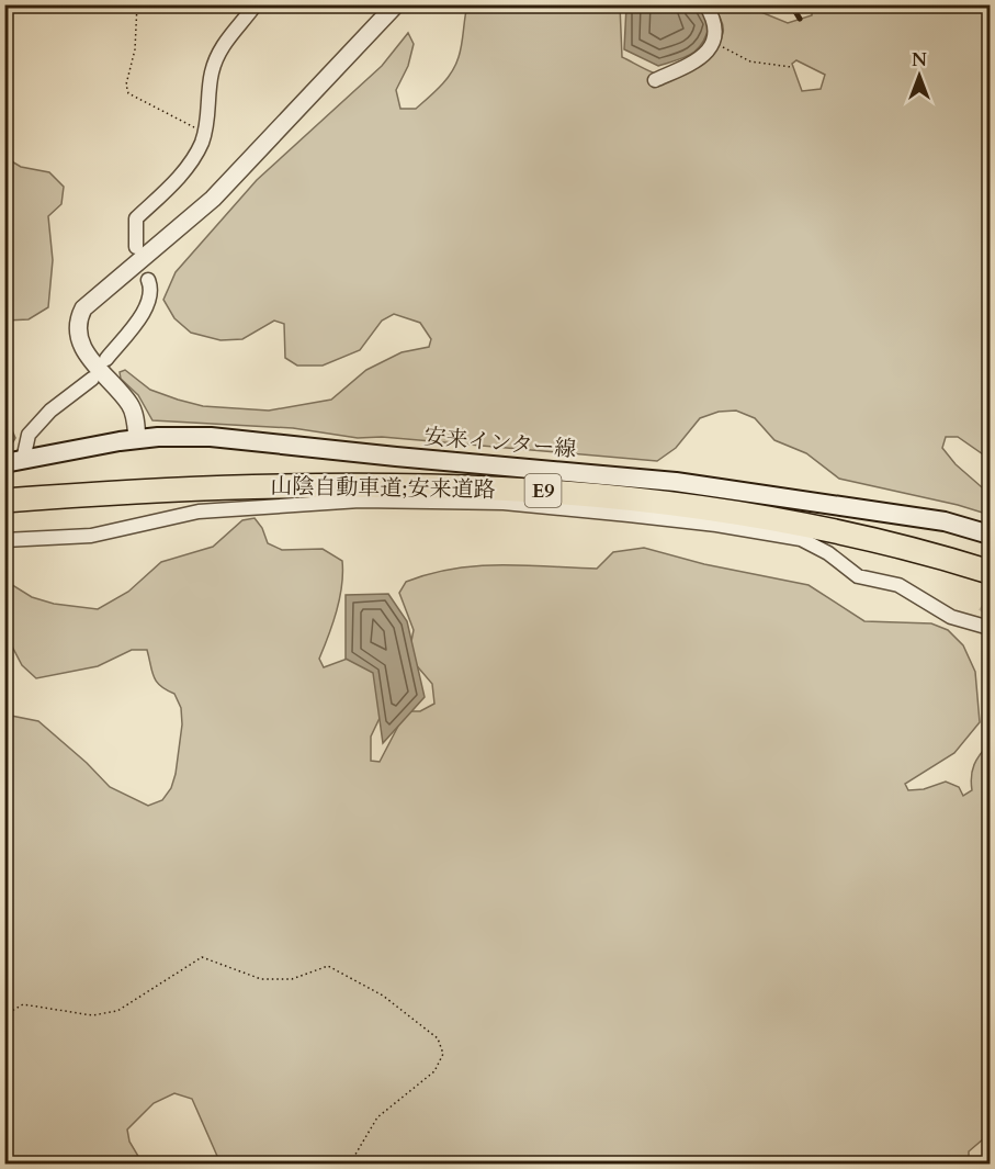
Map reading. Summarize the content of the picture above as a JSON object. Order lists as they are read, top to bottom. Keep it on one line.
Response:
{"streets":{"highway":["山陰自動車道;安来道路","E9"],"main road":["安来インター線"]},"north":"top"}
